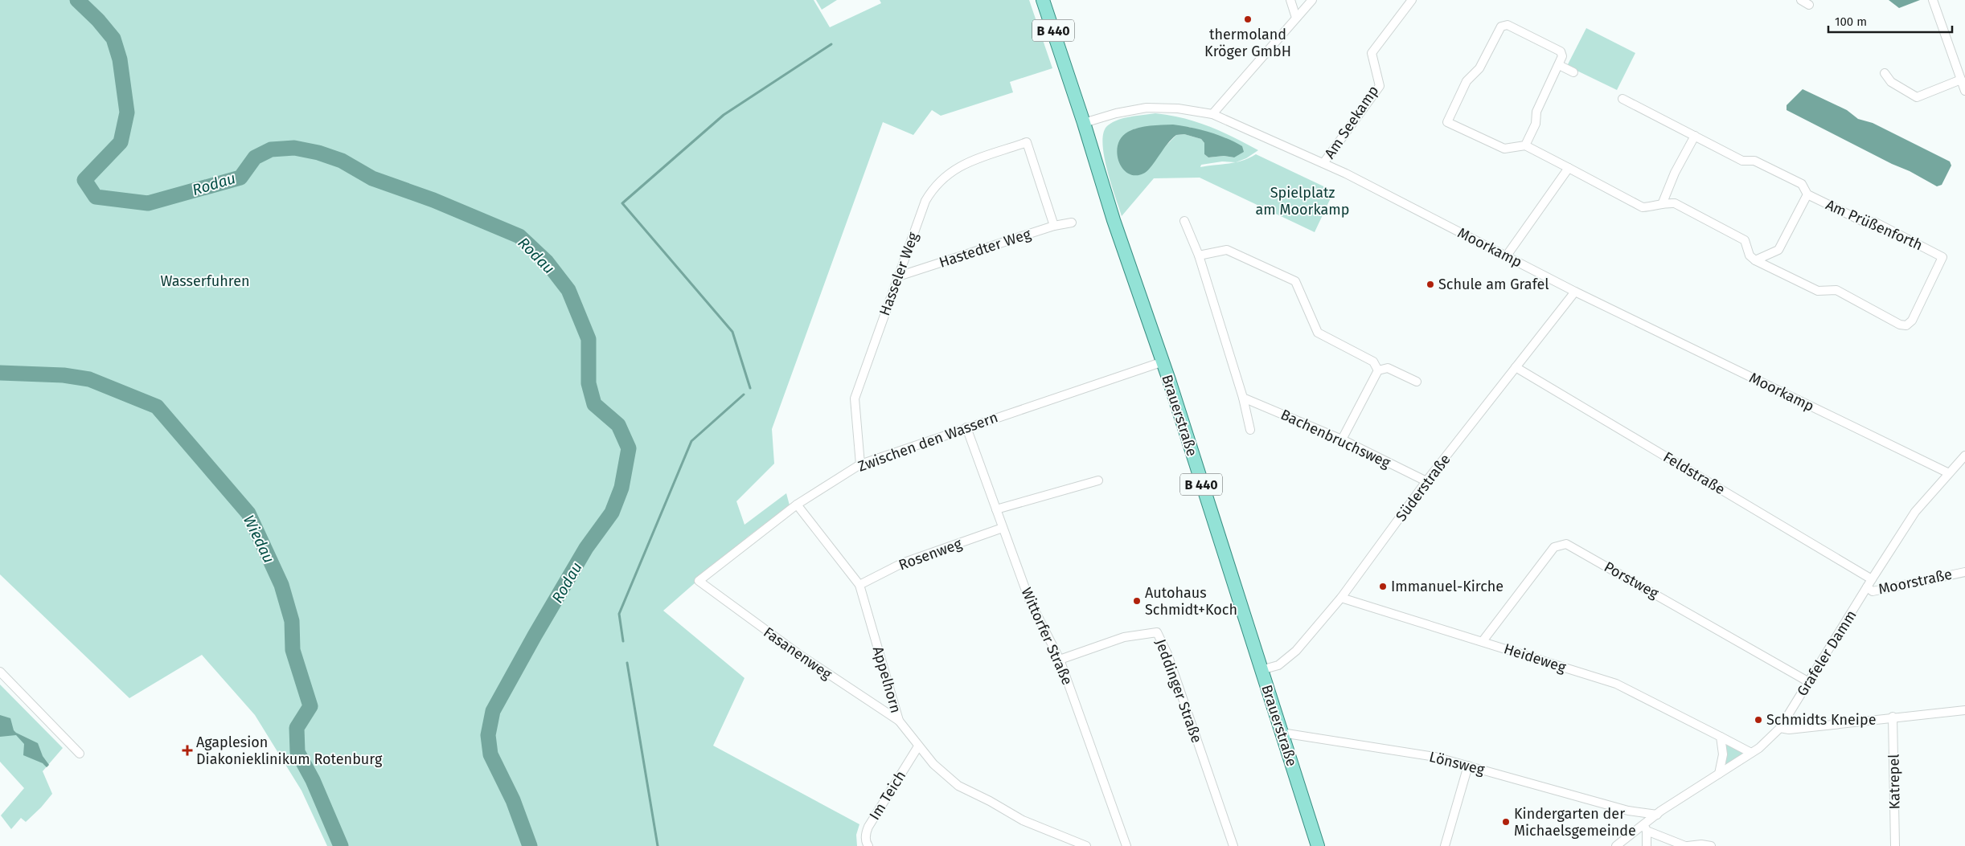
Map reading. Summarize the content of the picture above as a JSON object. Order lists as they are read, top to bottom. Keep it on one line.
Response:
{"streets":{"main road":["B 440","Brauerstraße"],"street":["Am Seekamp","Am Prüßenforth","Moorkamp","Hastedter Weg","Hasseler Weg","Bachenbruchsweg","Zwischen den Wassern","Feldstraße","Süderstraße","Rosenweg","Porstweg","Moorstraße","Wittorfer Straße","Fasanenweg","Grafeler Damm","Heideweg","Appelhorn","Jeddinger Straße","Lönsweg","Katrepel","Im Teich"]},"crossings":[["B 440","Moorkamp"],["B 440","Brauerstraße"],["Am Seekamp","Moorkamp"],["Moorkamp","Brauerstraße"],["Moorkamp","Süderstraße"],["Moorkamp","Grafeler Damm"],["Hastedter Weg","Hasseler Weg"],["Hasseler Weg","Zwischen den Wassern"],["Brauerstraße","Zwischen den Wassern"],["Brauerstraße","Süderstraße"],["Brauerstraße","Lönsweg"],["Bachenbruchsweg","Süderstraße"],["Zwischen den Wassern","Wittorfer Straße"],["Zwischen den Wassern","Fasanenweg"],["Zwischen den Wassern","Appelhorn"],["Feldstraße","Süderstraße"],["Feldstraße","Grafeler Damm"],["Süderstraße","Heideweg"],["Rosenweg","Wittorfer Straße"],["Rosenweg","Appelhorn"],["Porstweg","Grafeler Damm"],["Porstweg","Heideweg"],["Moorstraße","Grafeler Damm"],["Wittorfer Straße","Jeddinger Straße"],["Fasanenweg","Appelhorn"],["Grafeler Damm","Heideweg"],["Grafeler Damm","Lönsweg"],["Appelhorn","Im Teich"]],"water":["Rodau","Wiedau"],"parks":["Spielplatz am Moorkamp","Wasserfuhren"],"places":{"other":["thermoland Kröger GmbH","Schule am Grafel","Immanuel-Kirche","Autohaus Schmidt+Koch","Schmidts Kneipe","Kindergarten der Michaelsgemeinde"],"health":["Agaplesion Diakonieklinikum Rotenburg"]},"scale_bar":"100 m"}
